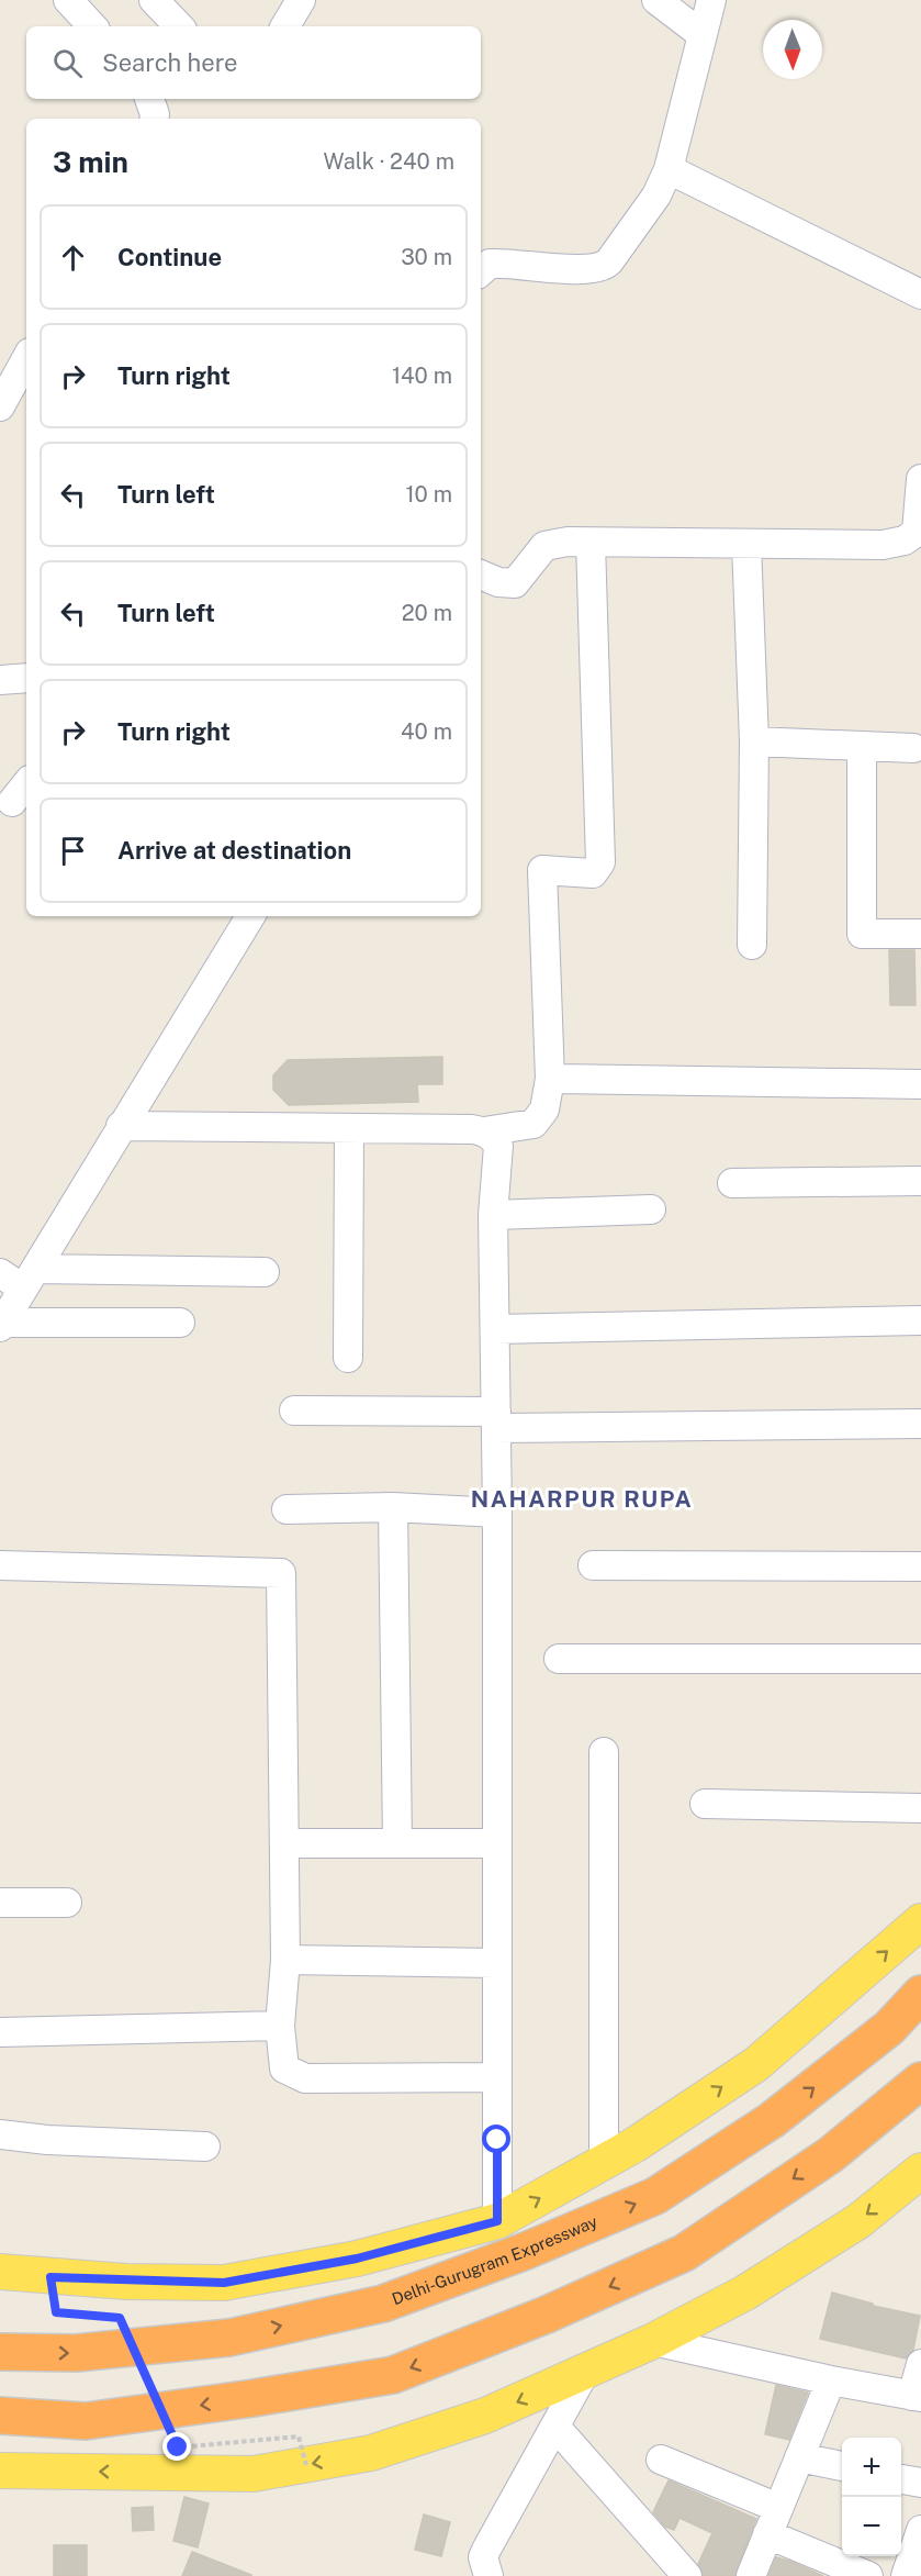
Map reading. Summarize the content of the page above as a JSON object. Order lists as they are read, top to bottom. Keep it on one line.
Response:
{"streets":{"highway":["Delhi-Gurugram Expressway"]},"districts":["NAHARPUR RUPA"],"north":"bottom","page":{"search":"Search here","heading":["3 min","Walk · 240 m"],"list":[["Continue","30 m"],["Turn right","140 m"],["Turn left","10 m"],["Turn left","20 m"],["Turn right","40 m"],"Arrive at destination"],"map_buttons":["+","−"]}}
